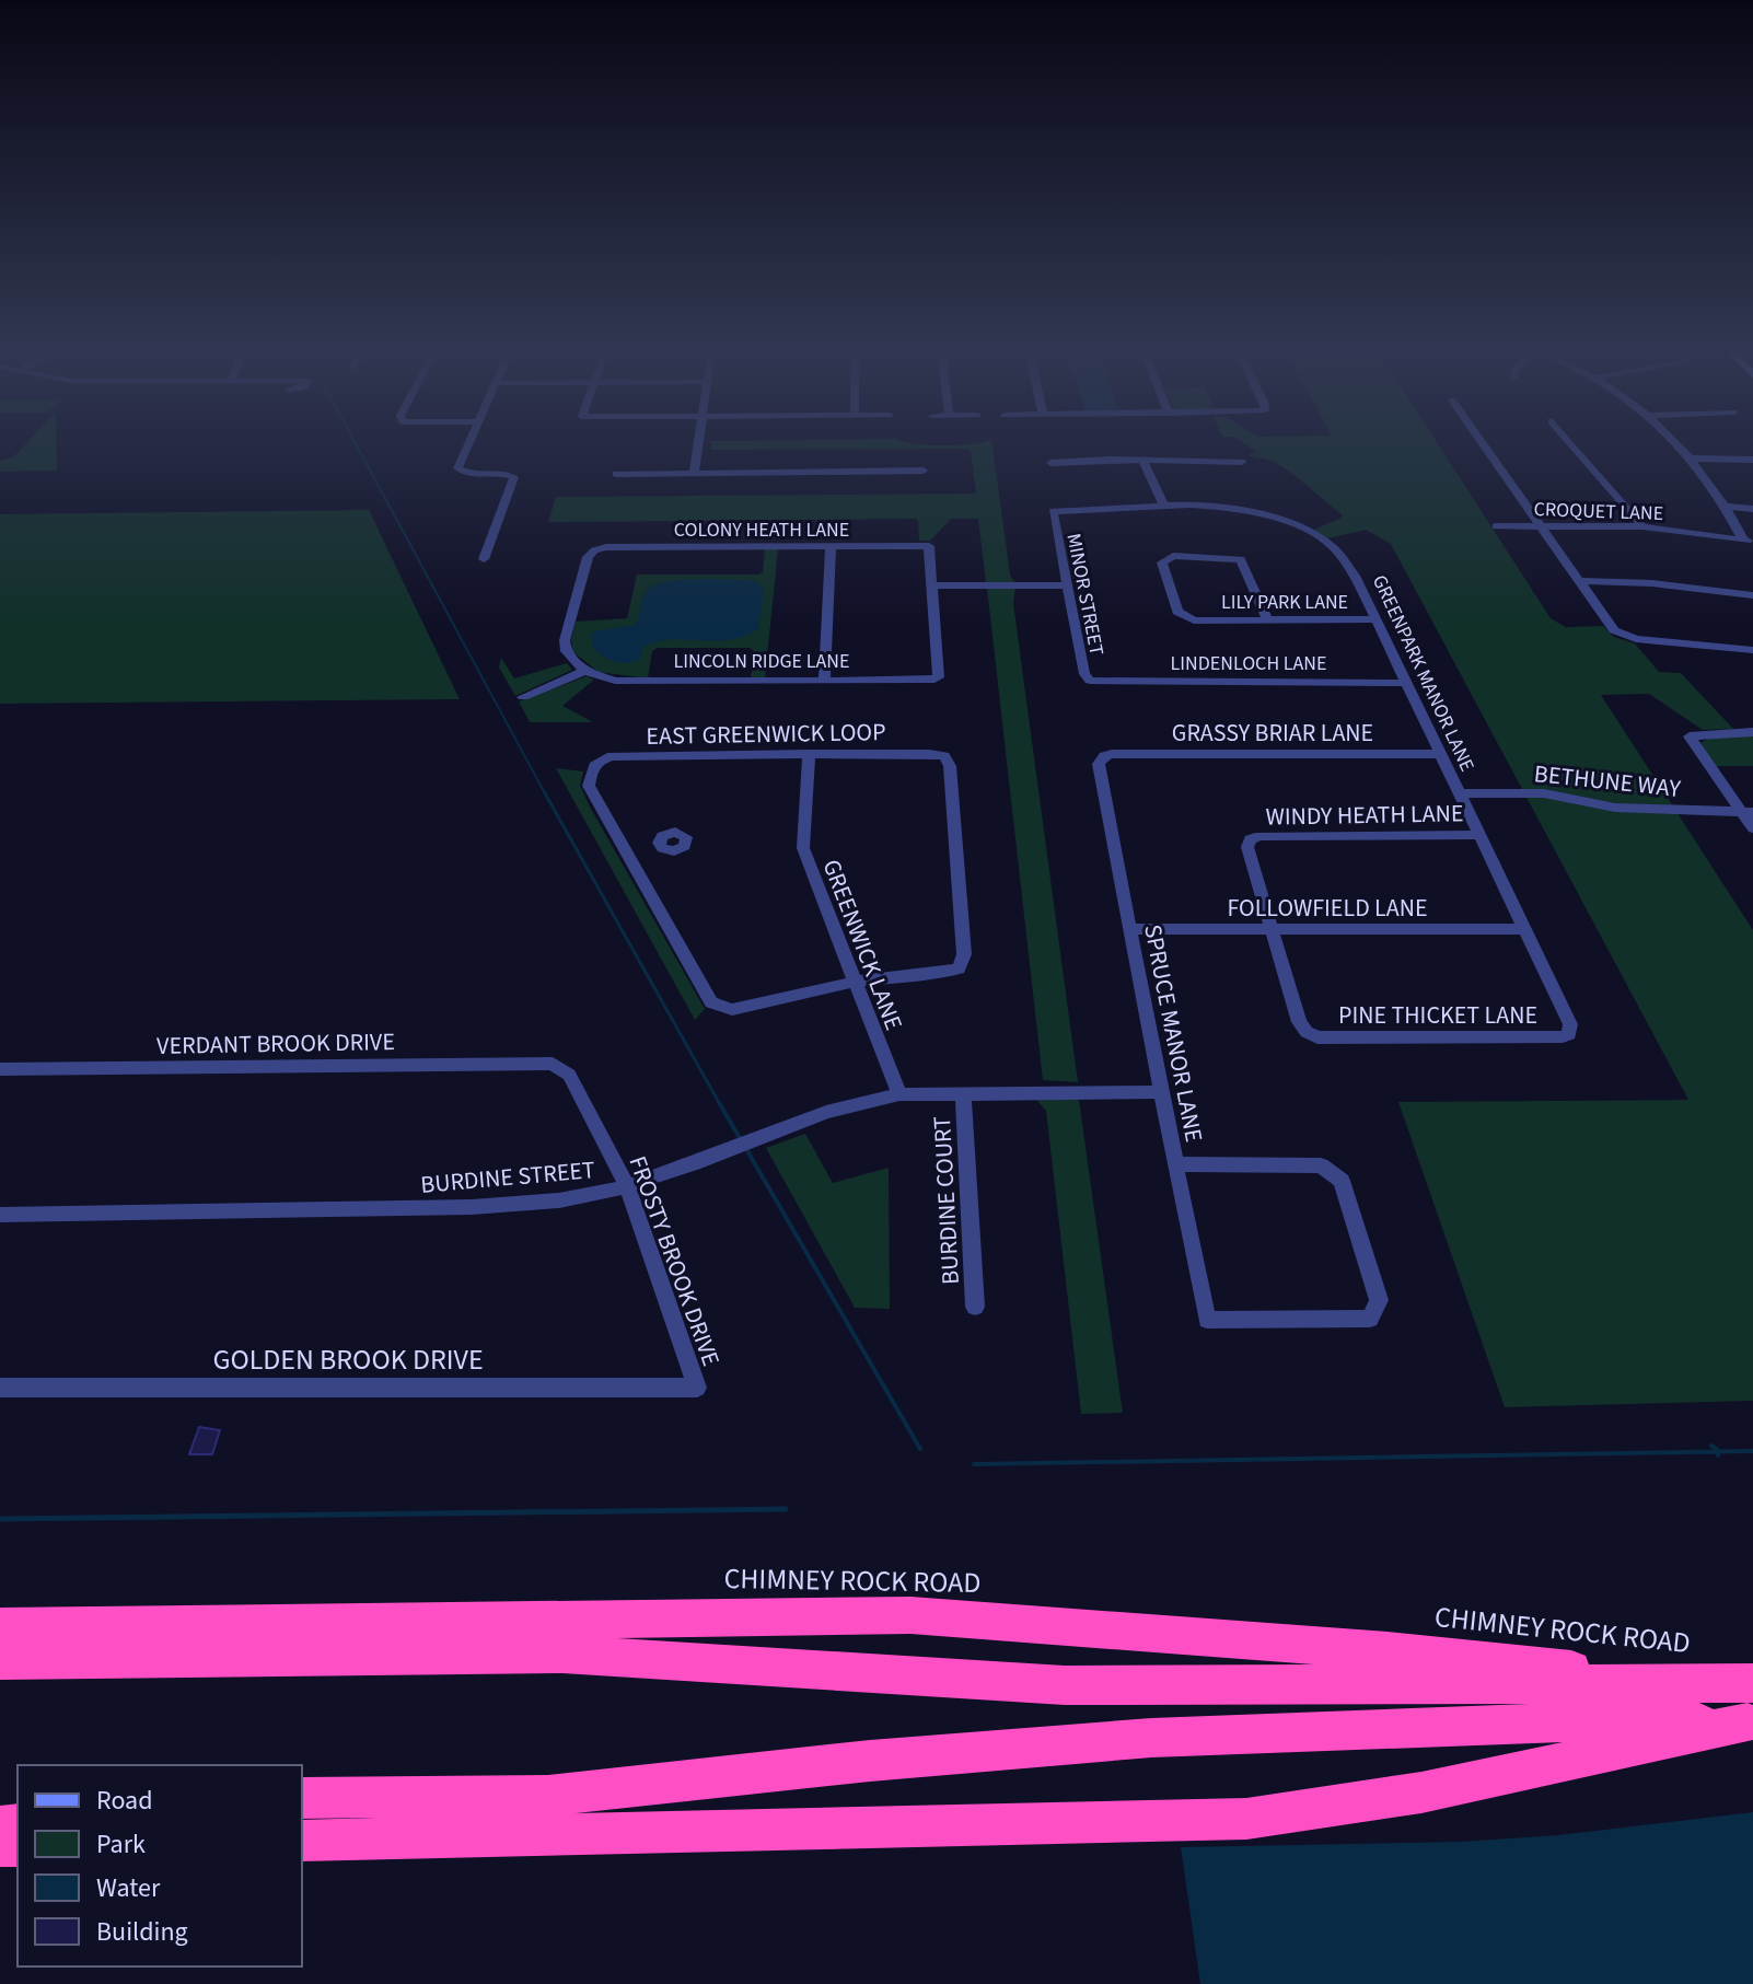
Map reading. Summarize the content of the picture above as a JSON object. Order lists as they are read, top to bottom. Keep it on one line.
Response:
{"streets":{"highway":["CHIMNEY ROCK ROAD"],"street":["CROQUET LANE","COLONY HEATH LANE","MINOR STREET","LILY PARK LANE","LINCOLN RIDGE LANE","LINDENLOCH LANE","GREENPARK MANOR LANE","GRASSY BRIAR LANE","EAST GREENWICK LOOP","BETHUNE WAY","WINDY HEATH LANE","FOLLOWFIELD LANE","GREENWICK LANE","PINE THICKET LANE","SPRUCE MANOR LANE","VERDANT BROOK DRIVE","BURDINE STREET","BURDINE COURT","FROSTY BROOK DRIVE","GOLDEN BROOK DRIVE"]},"crossings":[["COLONY HEATH LANE","LINCOLN RIDGE LANE"],["MINOR STREET","LINDENLOCH LANE"],["MINOR STREET","GREENPARK MANOR LANE"],["LILY PARK LANE","GREENPARK MANOR LANE"],["LINDENLOCH LANE","GREENPARK MANOR LANE"],["GREENPARK MANOR LANE","GRASSY BRIAR LANE"],["GREENPARK MANOR LANE","BETHUNE WAY"],["GREENPARK MANOR LANE","WINDY HEATH LANE"],["GREENPARK MANOR LANE","FOLLOWFIELD LANE"],["GREENPARK MANOR LANE","PINE THICKET LANE"],["GRASSY BRIAR LANE","SPRUCE MANOR LANE"],["EAST GREENWICK LOOP","GREENWICK LANE"],["WINDY HEATH LANE","FOLLOWFIELD LANE"],["WINDY HEATH LANE","PINE THICKET LANE"],["FOLLOWFIELD LANE","PINE THICKET LANE"],["FOLLOWFIELD LANE","SPRUCE MANOR LANE"],["GREENWICK LANE","BURDINE STREET"],["SPRUCE MANOR LANE","BURDINE STREET"],["VERDANT BROOK DRIVE","FROSTY BROOK DRIVE"],["BURDINE STREET","BURDINE COURT"],["BURDINE STREET","FROSTY BROOK DRIVE"],["FROSTY BROOK DRIVE","GOLDEN BROOK DRIVE"]],"legend":["Road","Park","Water","Building"]}
